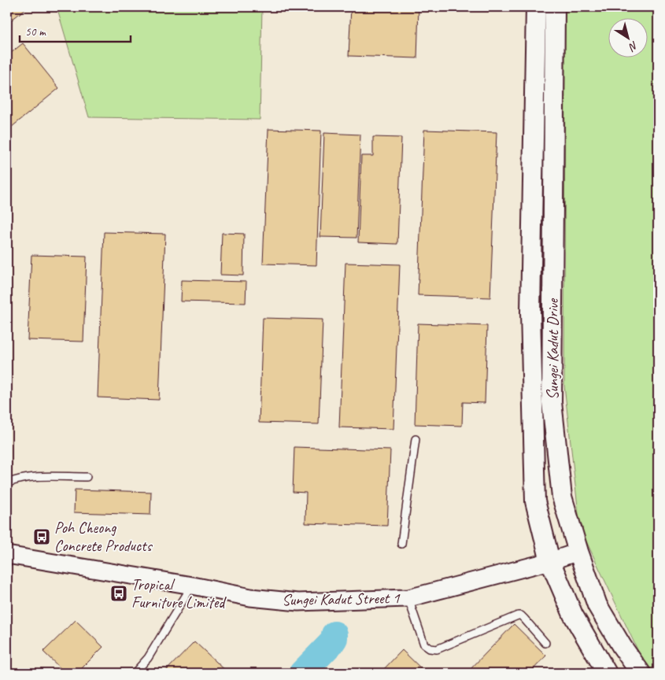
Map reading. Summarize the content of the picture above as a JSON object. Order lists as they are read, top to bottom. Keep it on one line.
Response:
{"streets":{"main road":["Sungei Kadut Drive"],"street":["Sungei Kadut Street 1"]},"crossings":[["Sungei Kadut Drive","Sungei Kadut Street 1"]],"places":{"bus stop":["Poh Cheong Concrete Products","Tropical Furniture Limited"]},"scale_bar":"50 m","north":"bottom right"}
